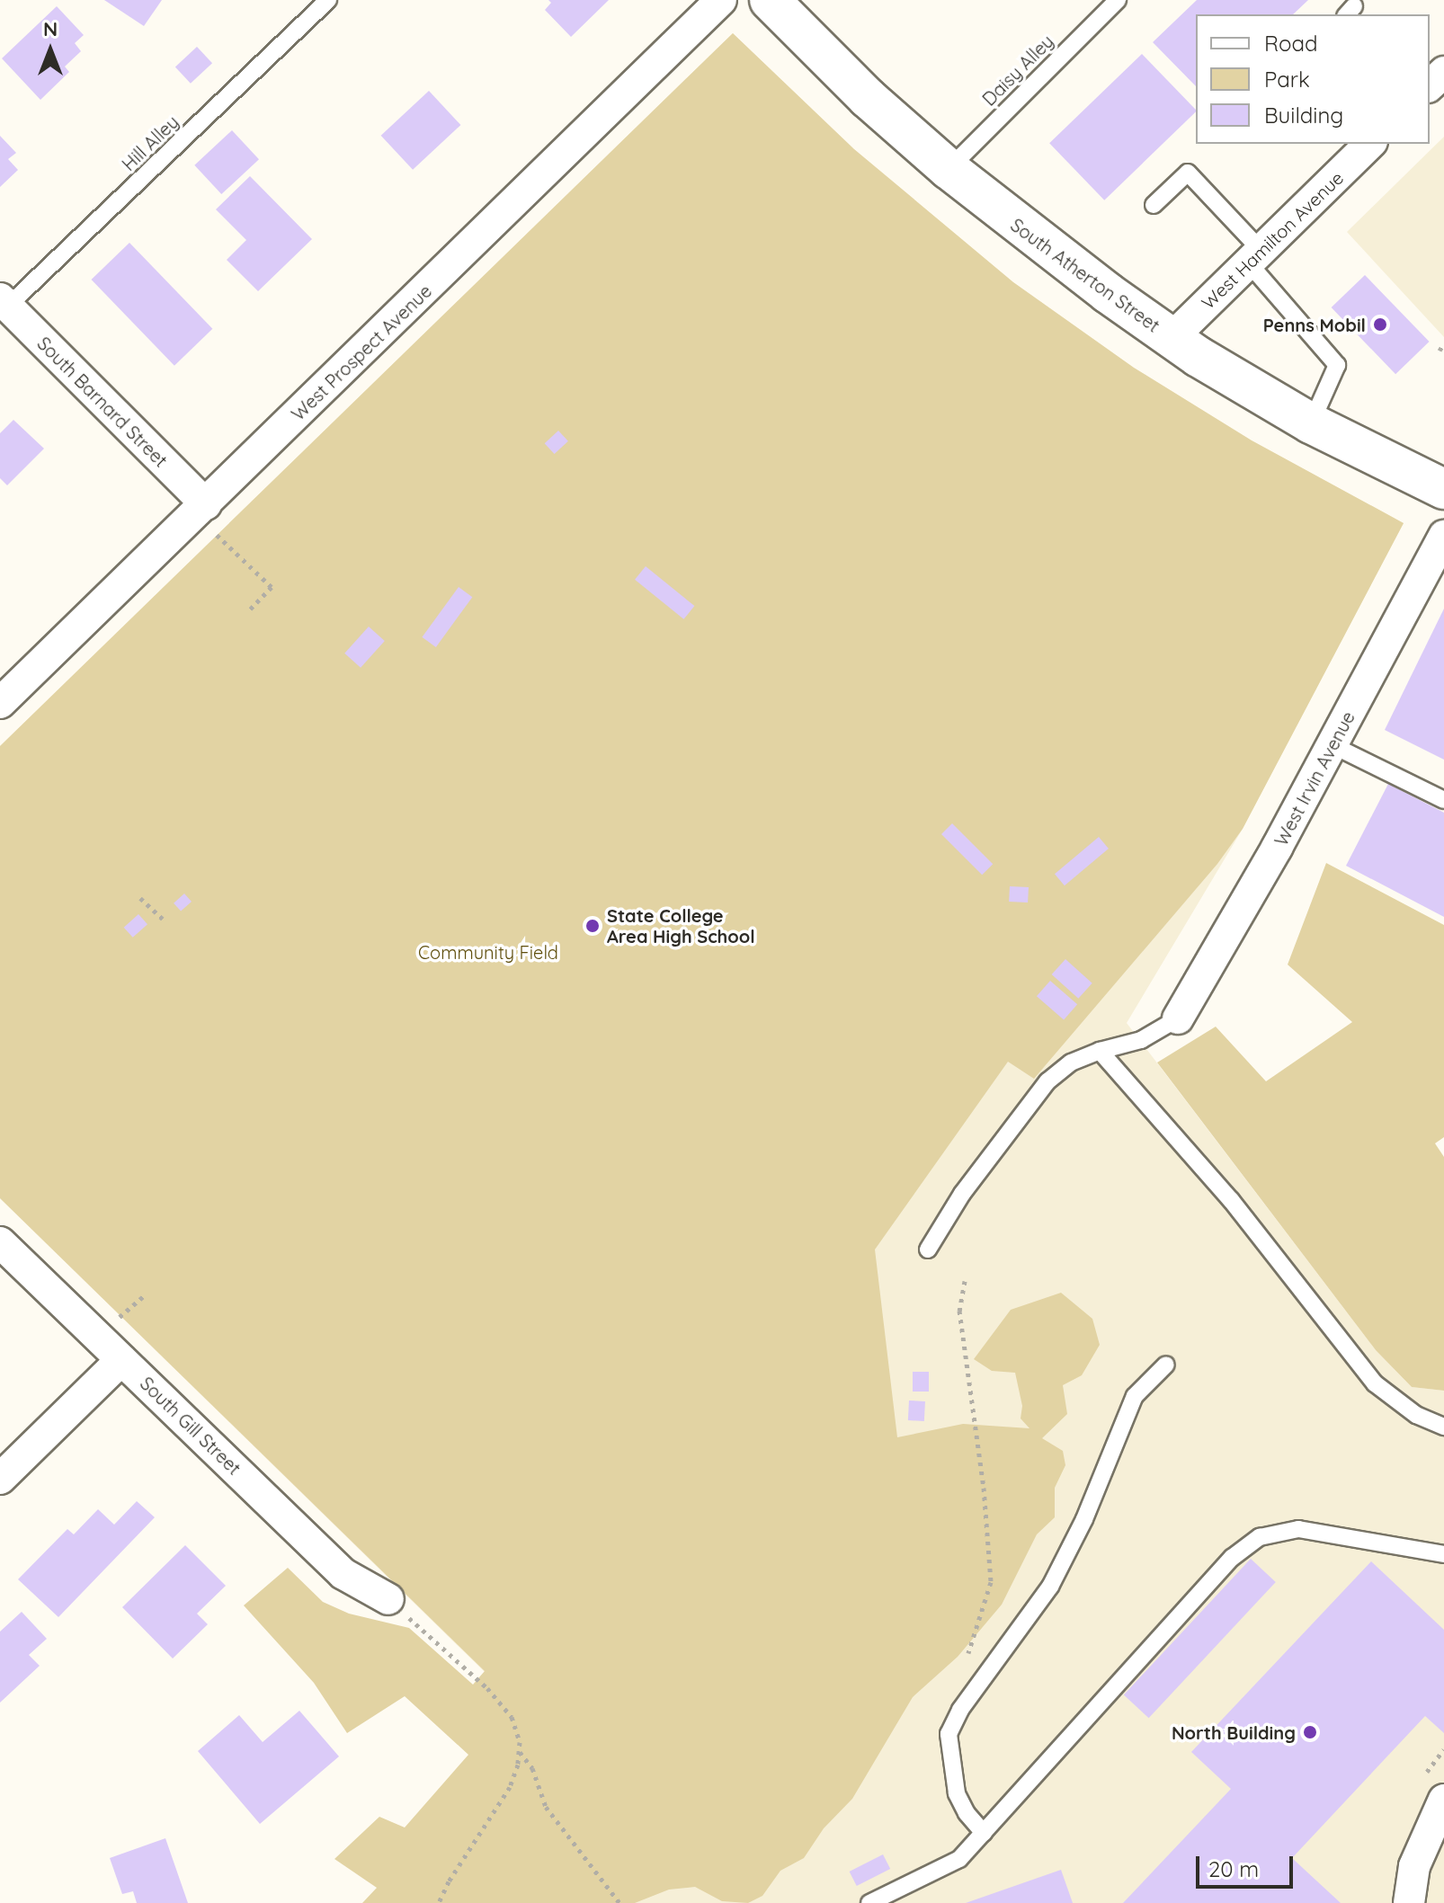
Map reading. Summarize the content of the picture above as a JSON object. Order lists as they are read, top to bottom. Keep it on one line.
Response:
{"streets":{"main road":["South Atherton Street"],"street":["West Hamilton Avenue","West Prospect Avenue","South Barnard Street","West Irvin Avenue","South Gill Street"],"lane":["Daisy Alley","Hill Alley"]},"crossings":[["Daisy Alley","South Atherton Street"],["Hill Alley","South Barnard Street"],["West Hamilton Avenue","South Atherton Street"],["West Prospect Avenue","South Barnard Street"]],"parks":["Community Field"],"places":["Penns Mobil","State College Area High School","North Building"],"legend":["Road","Park","Building"],"scale_bar":"20 m","north":"top"}
